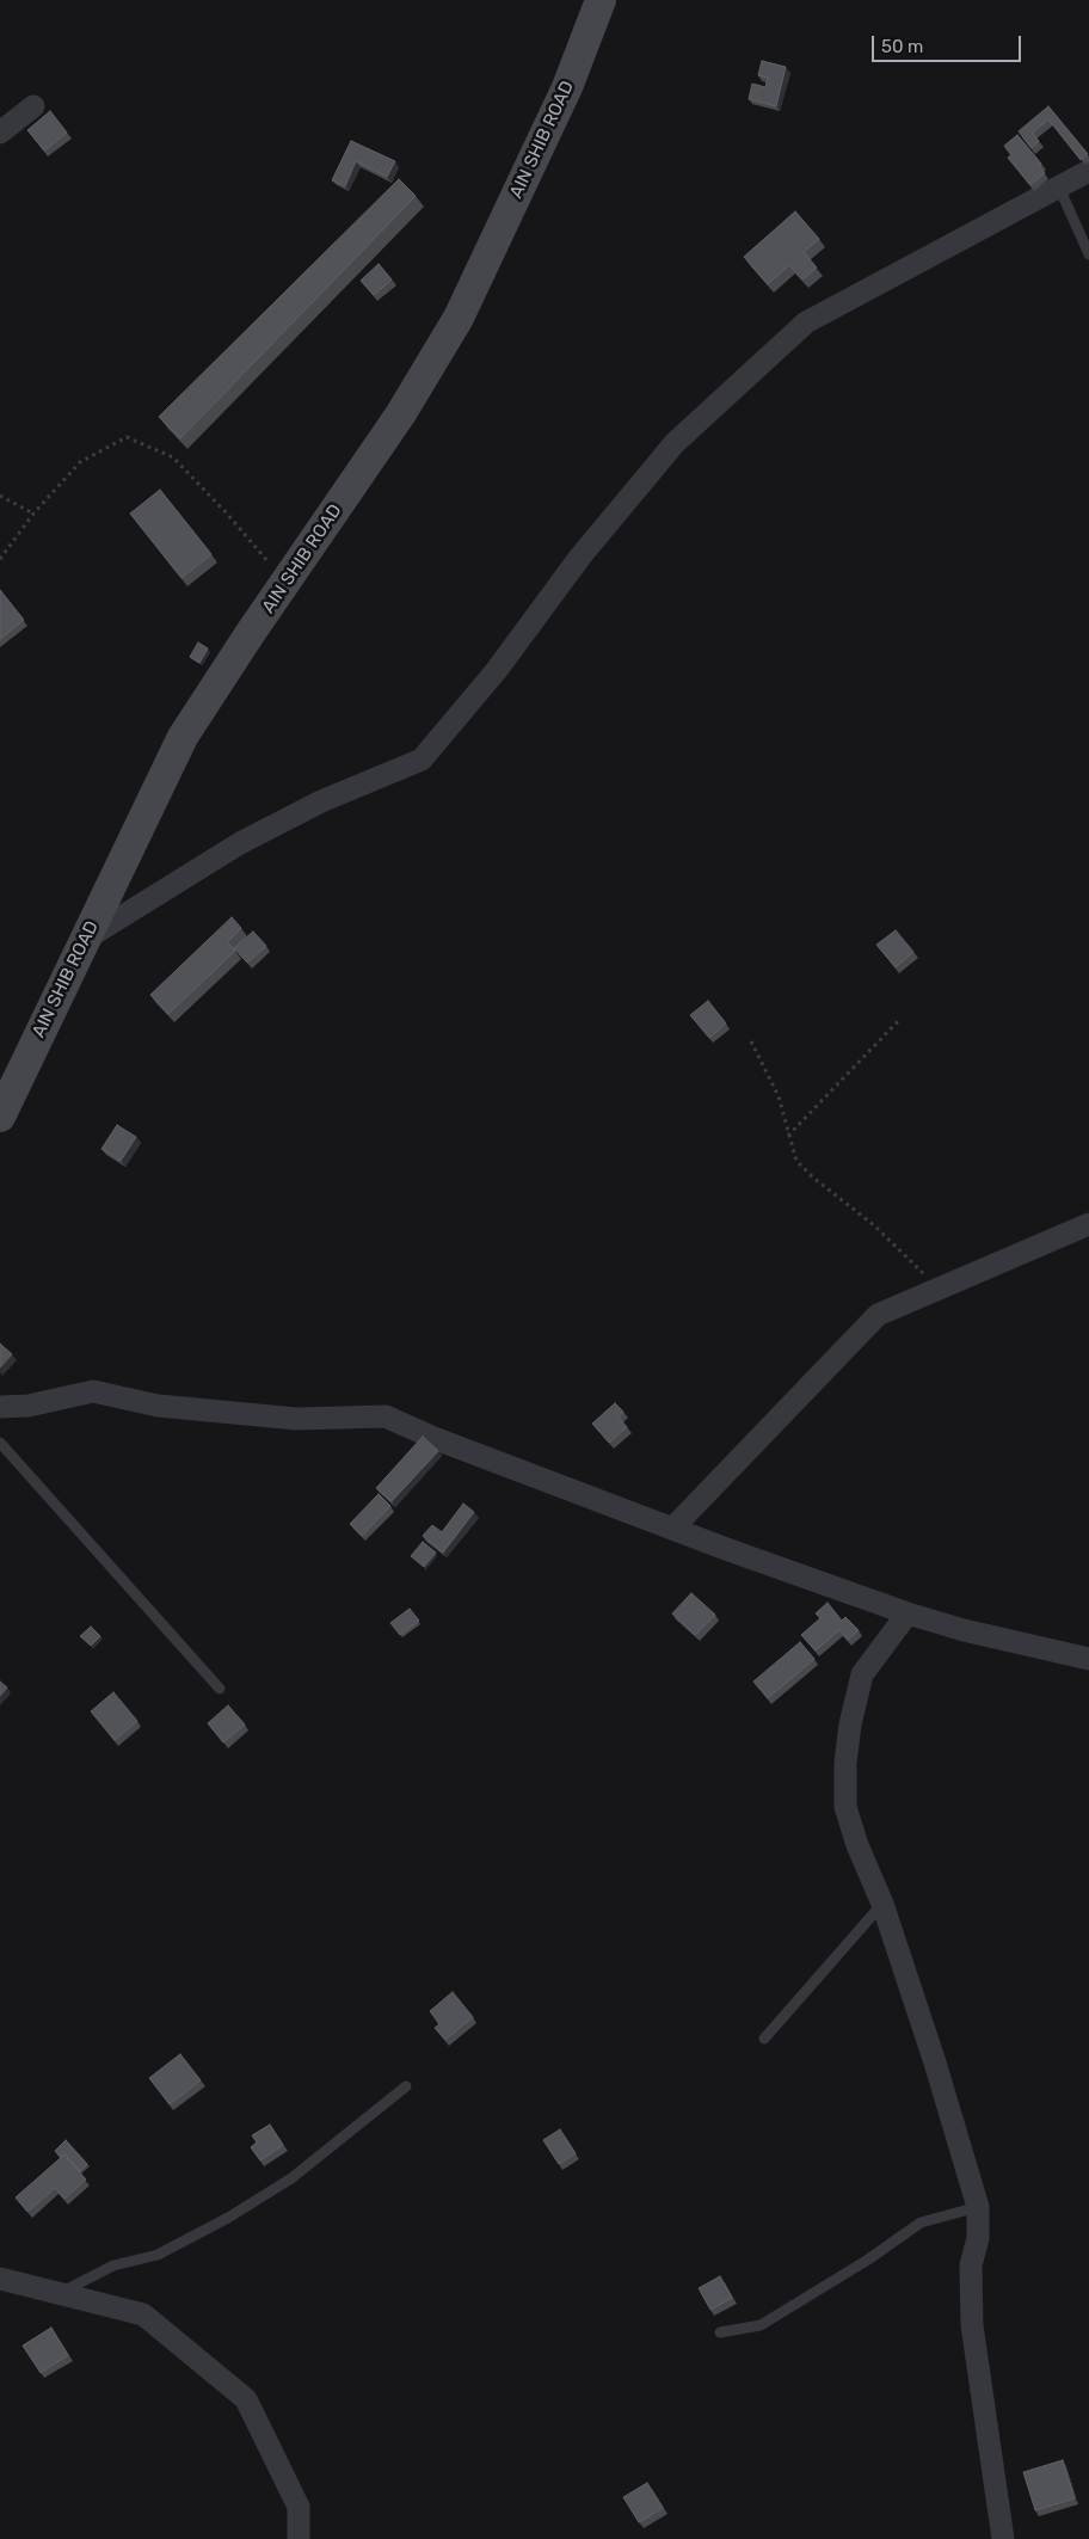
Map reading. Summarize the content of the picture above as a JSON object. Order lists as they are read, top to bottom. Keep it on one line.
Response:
{"streets":{"main road":["AIN SHIB ROAD"]},"scale_bar":"50 m"}
